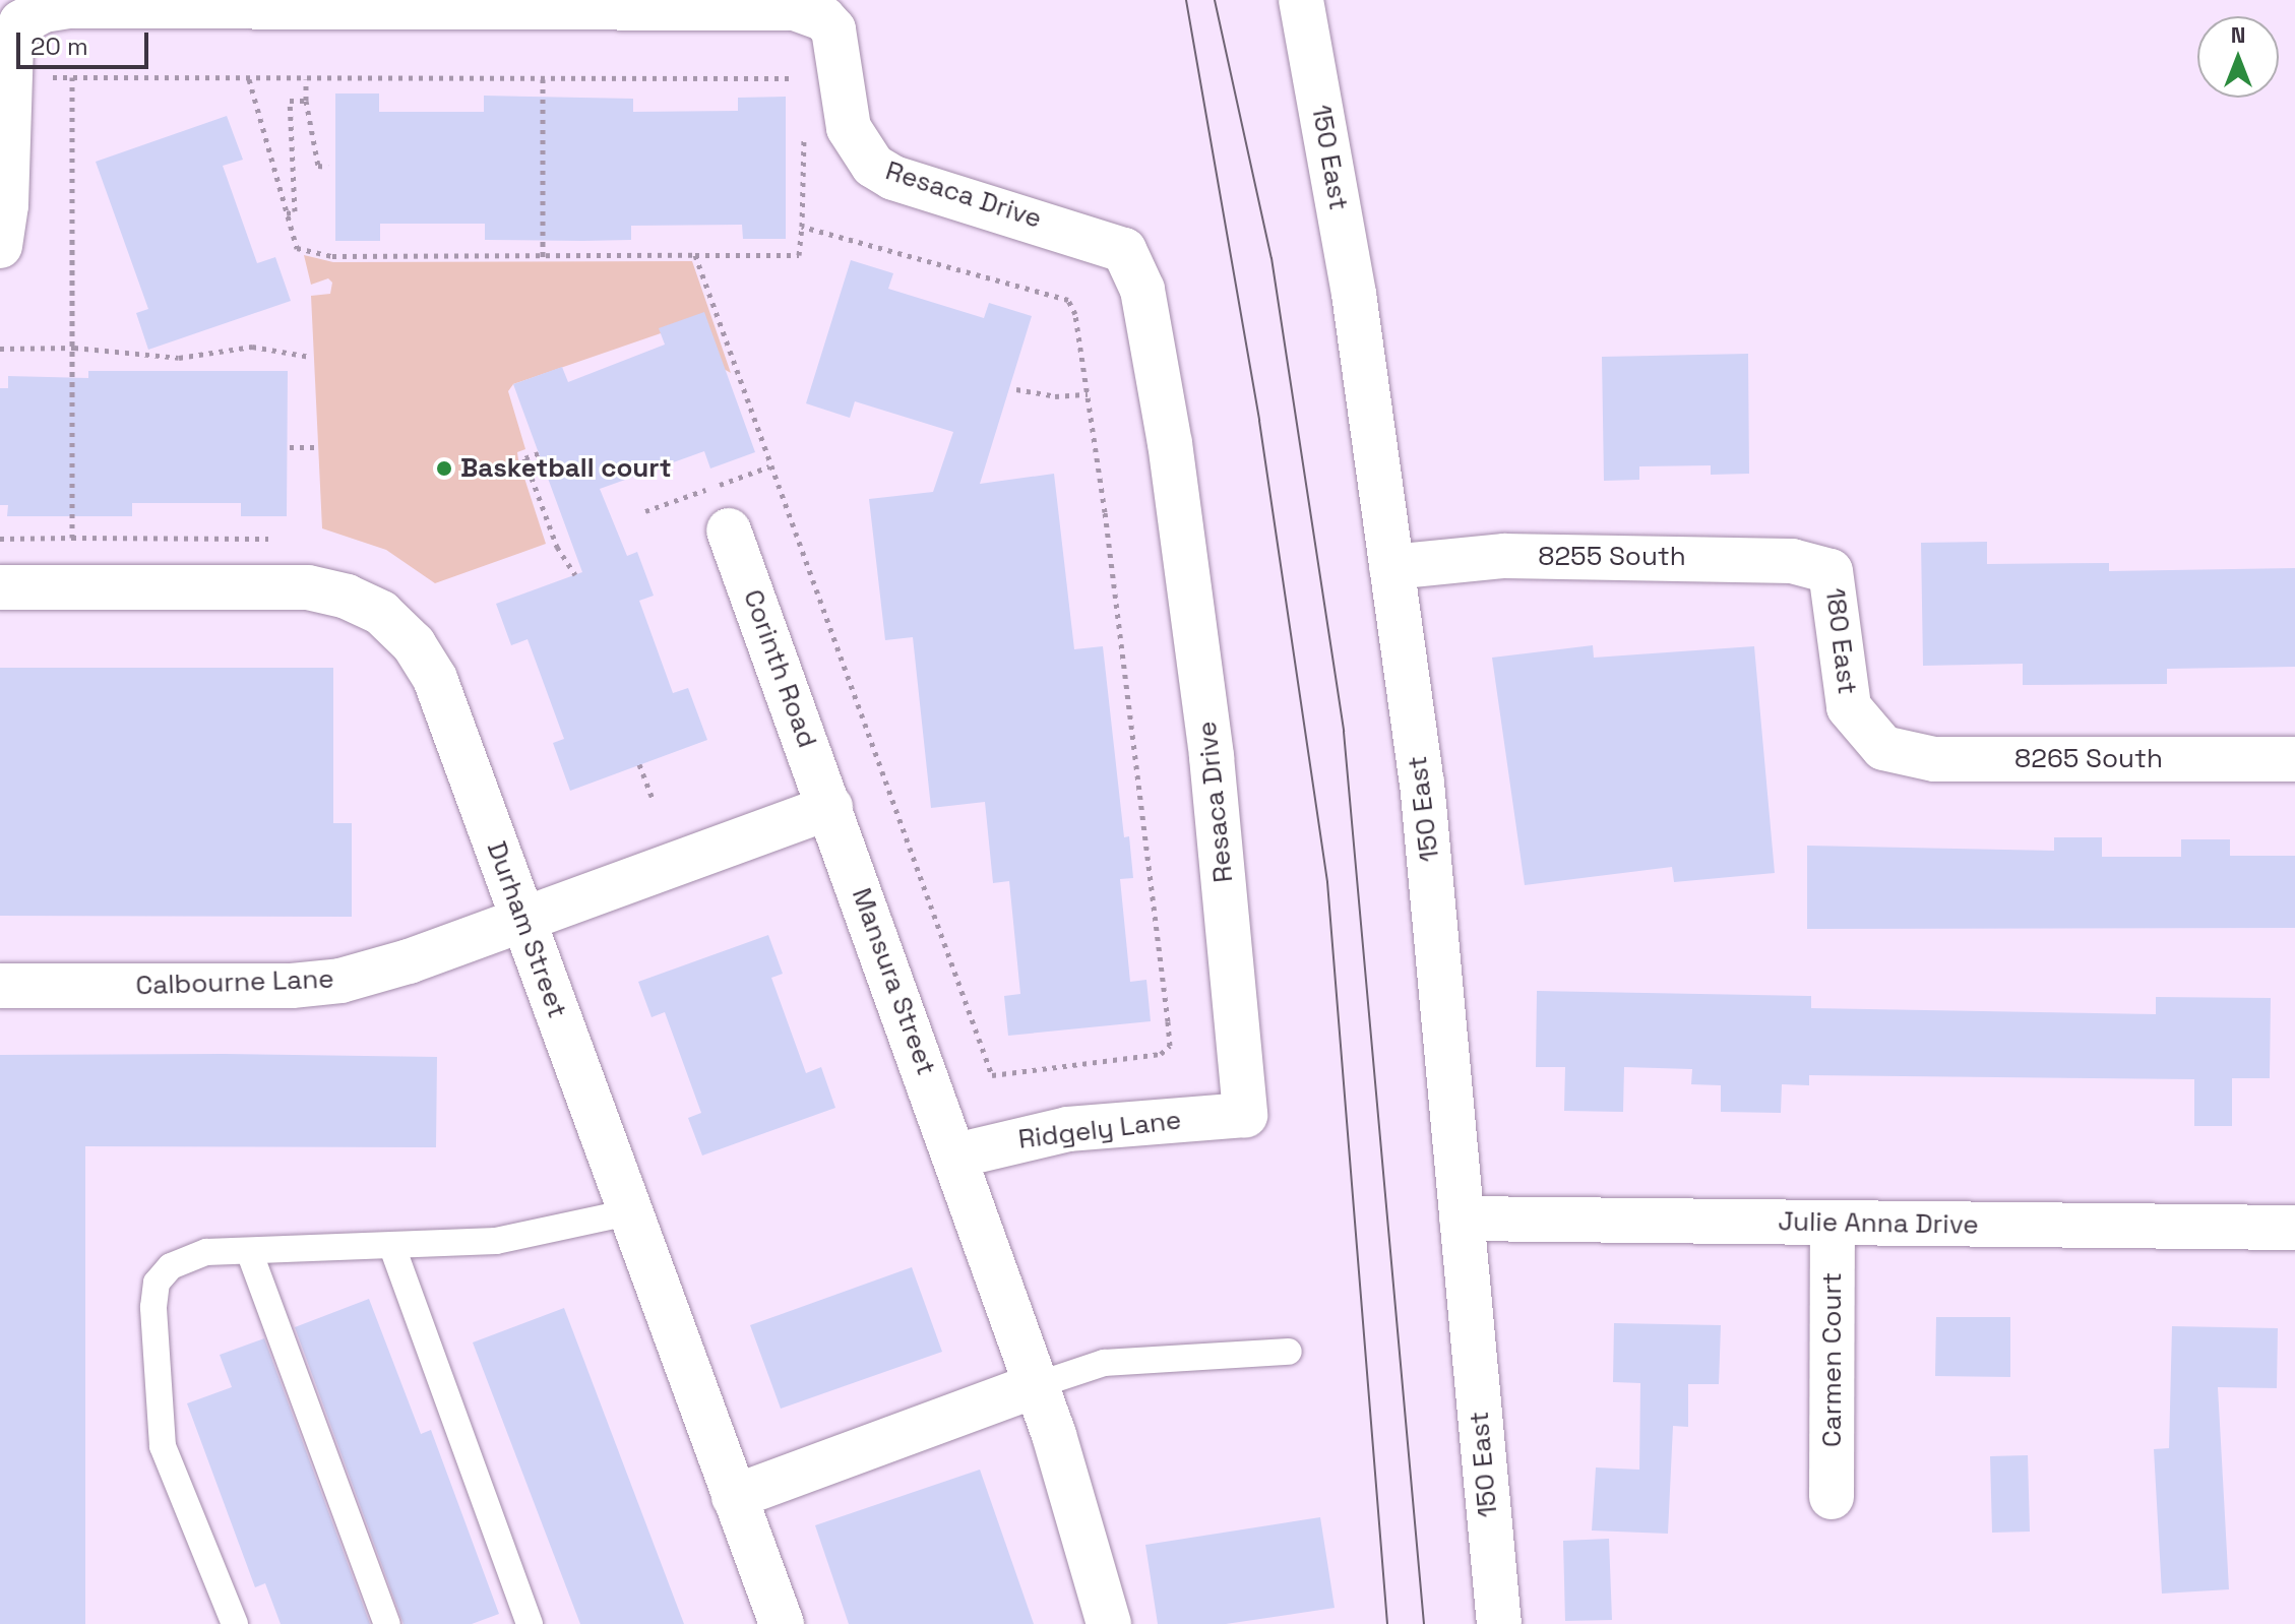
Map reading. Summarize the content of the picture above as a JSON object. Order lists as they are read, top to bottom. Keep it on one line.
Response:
{"streets":{"street":["150 East","Resaca Drive","8255 South","180 East","Corinth Road","8265 South","Durham Street","Mansura Street","Calbourne Lane","Ridgely Lane","Julie Anna Drive","Carmen Court"]},"crossings":[["150 East","8255 South"],["150 East","Julie Anna Drive"],["Resaca Drive","Ridgely Lane"],["8255 South","180 East"],["180 East","8265 South"],["Corinth Road","Mansura Street"],["Corinth Road","Calbourne Lane"],["Durham Street","Calbourne Lane"],["Mansura Street","Calbourne Lane"],["Mansura Street","Ridgely Lane"],["Julie Anna Drive","Carmen Court"]],"places":["Basketball court"],"scale_bar":"20 m","north":"top"}
